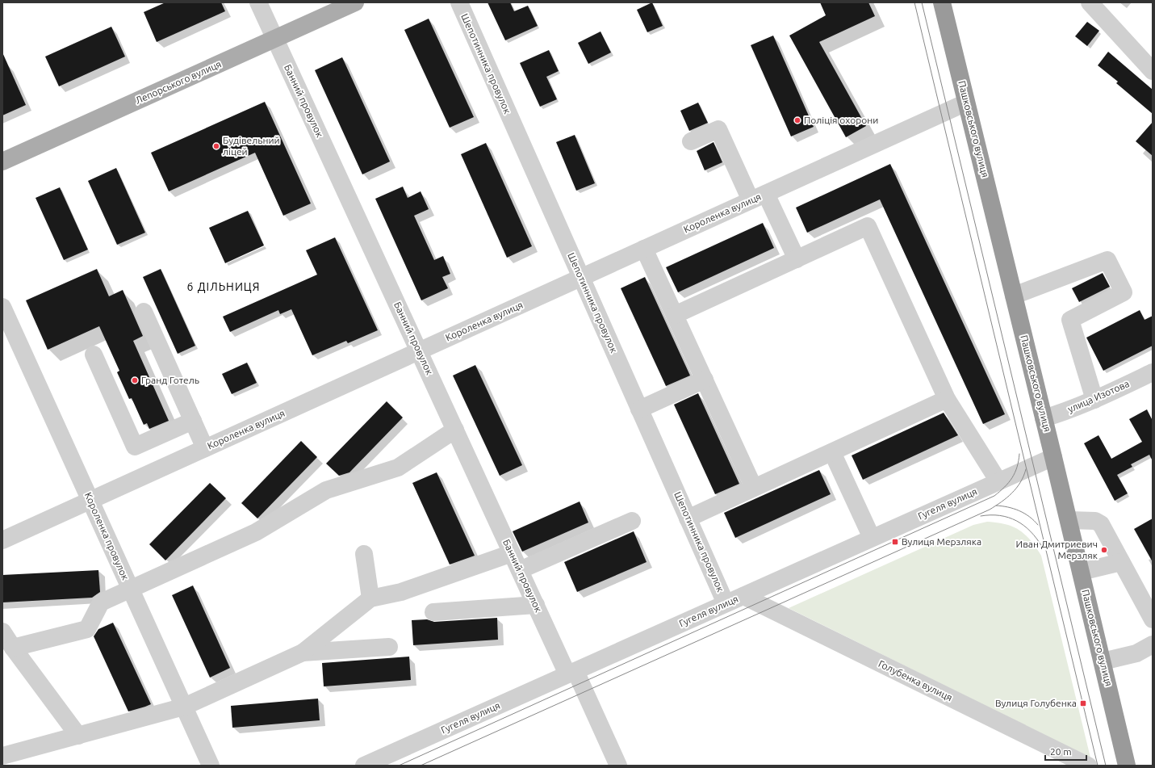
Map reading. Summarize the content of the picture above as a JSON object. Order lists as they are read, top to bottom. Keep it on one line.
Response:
{"streets":{"highway":["Пашковського вулиця"],"main road":["Лепорського вулиця"],"street":["Шепотинника провулок","Банний провулок","Короленка вулиця","улица Изотова","Гугеля вулиця","Короленка провулок","Голубенка вулиця"]},"crossings":[["Шепотинника провулок","Короленка вулиця"],["Шепотинника провулок","Гугеля вулиця"],["Лепорського вулиця","Банний провулок"],["Банний провулок","Короленка вулиця"],["Банний провулок","Гугеля вулиця"],["Пашковського вулиця","Короленка вулиця"],["Пашковського вулиця","улица Изотова"],["Пашковського вулиця","Гугеля вулиця"],["Короленка вулиця","Короленка провулок"],["Гугеля вулиця","Голубенка вулиця"]],"districts":["6 ДІЛЬНИЦЯ"],"places":{"other":["Поліція охорони","Будівельний ліцей","Гранд Готель","Иван Дмитриевич Мерзляк"],"transit":["Вулиця Мерзляка","Вулиця Голубенка"]},"scale_bar":"20 m"}
